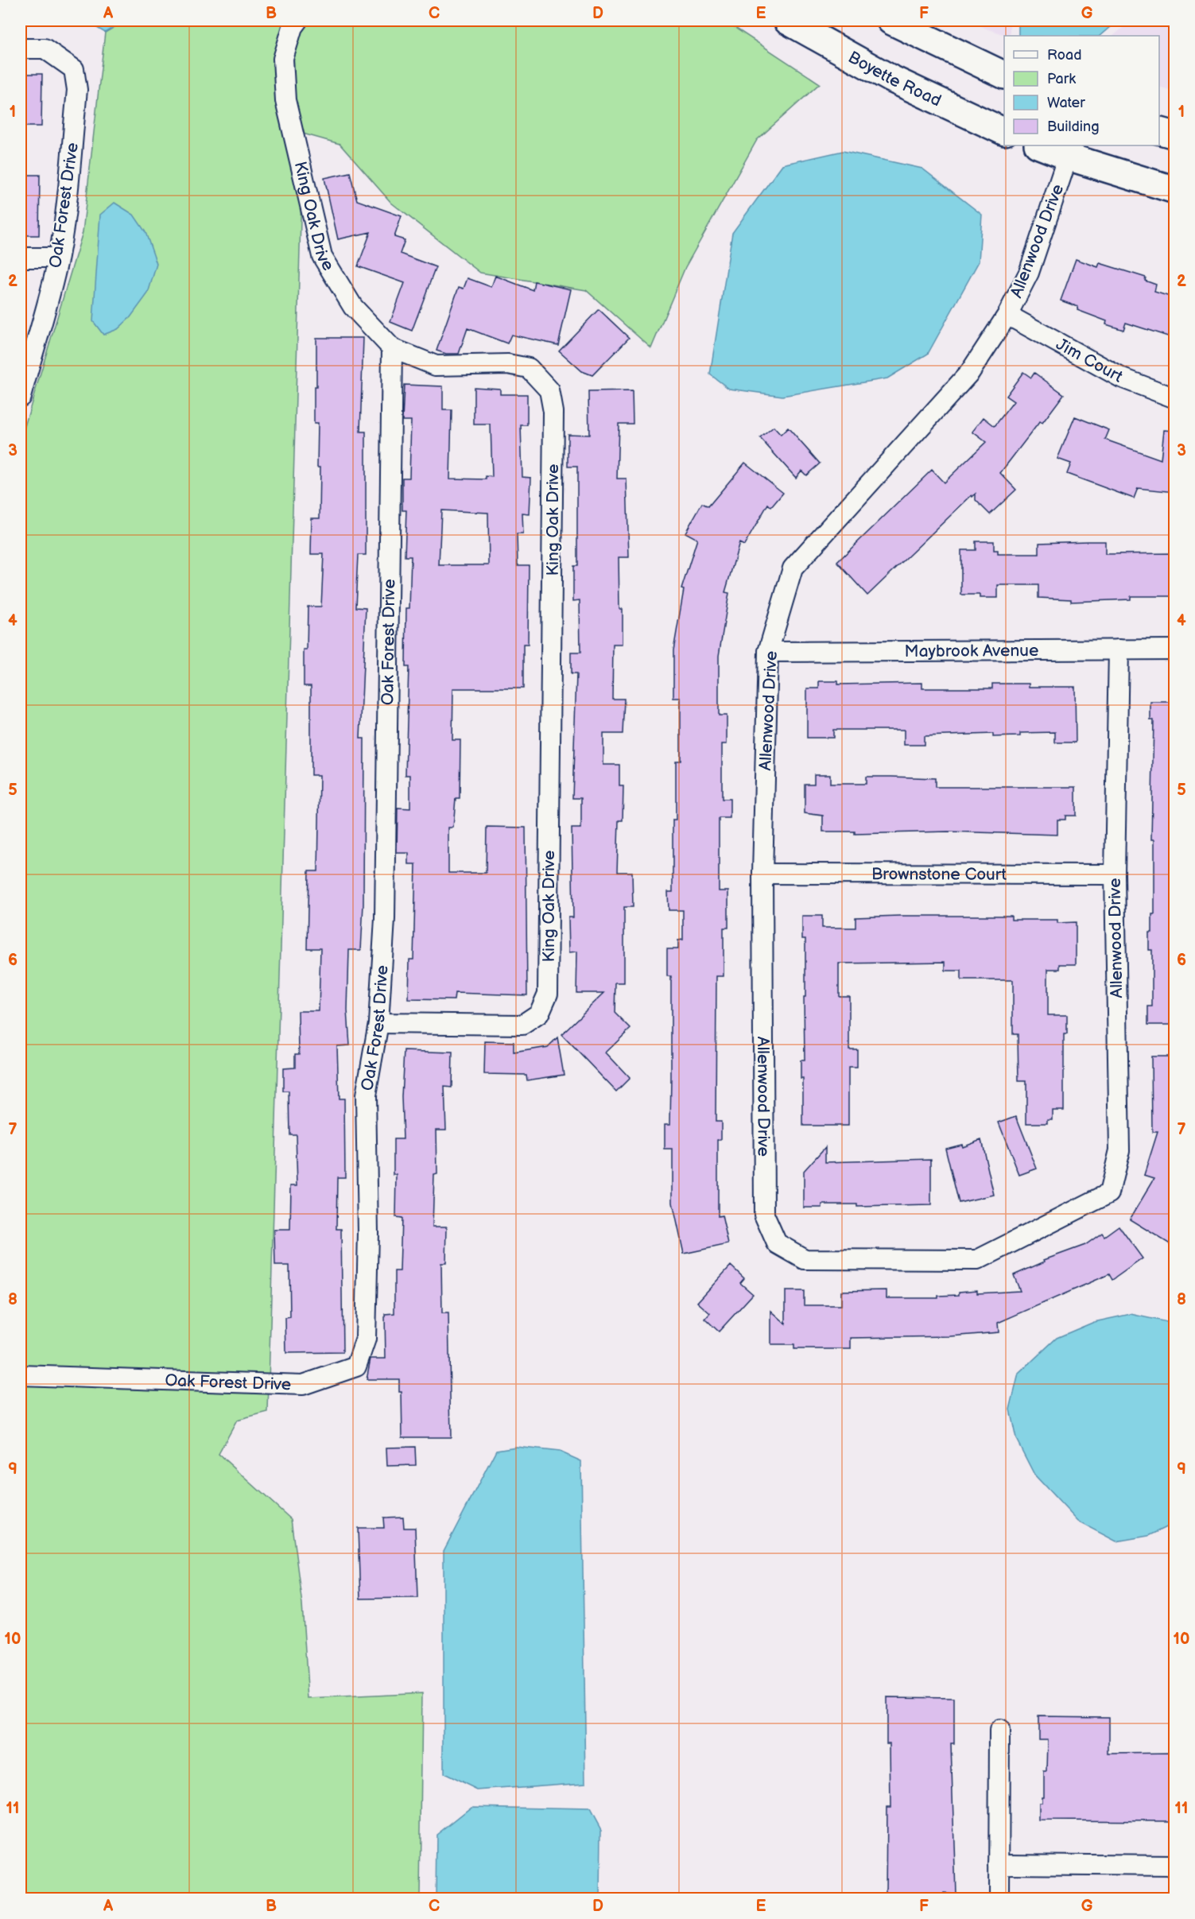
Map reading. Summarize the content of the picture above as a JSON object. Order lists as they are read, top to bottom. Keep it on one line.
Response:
{"streets":{"main road":["Boyette Road"],"street":["Oak Forest Drive","King Oak Drive","Allenwood Drive","Jim Court","Maybrook Avenue","Brownstone Court"]},"crossings":[["Oak Forest Drive","King Oak Drive"],["Allenwood Drive","Jim Court"],["Allenwood Drive","Maybrook Avenue"],["Allenwood Drive","Brownstone Court"]],"legend":["Road","Park","Water","Building"],"grid":{"columns":["A","B","C","D","E","F","G"],"rows":["1","2","3","4","5","6","7","8","9","10","11"]}}
